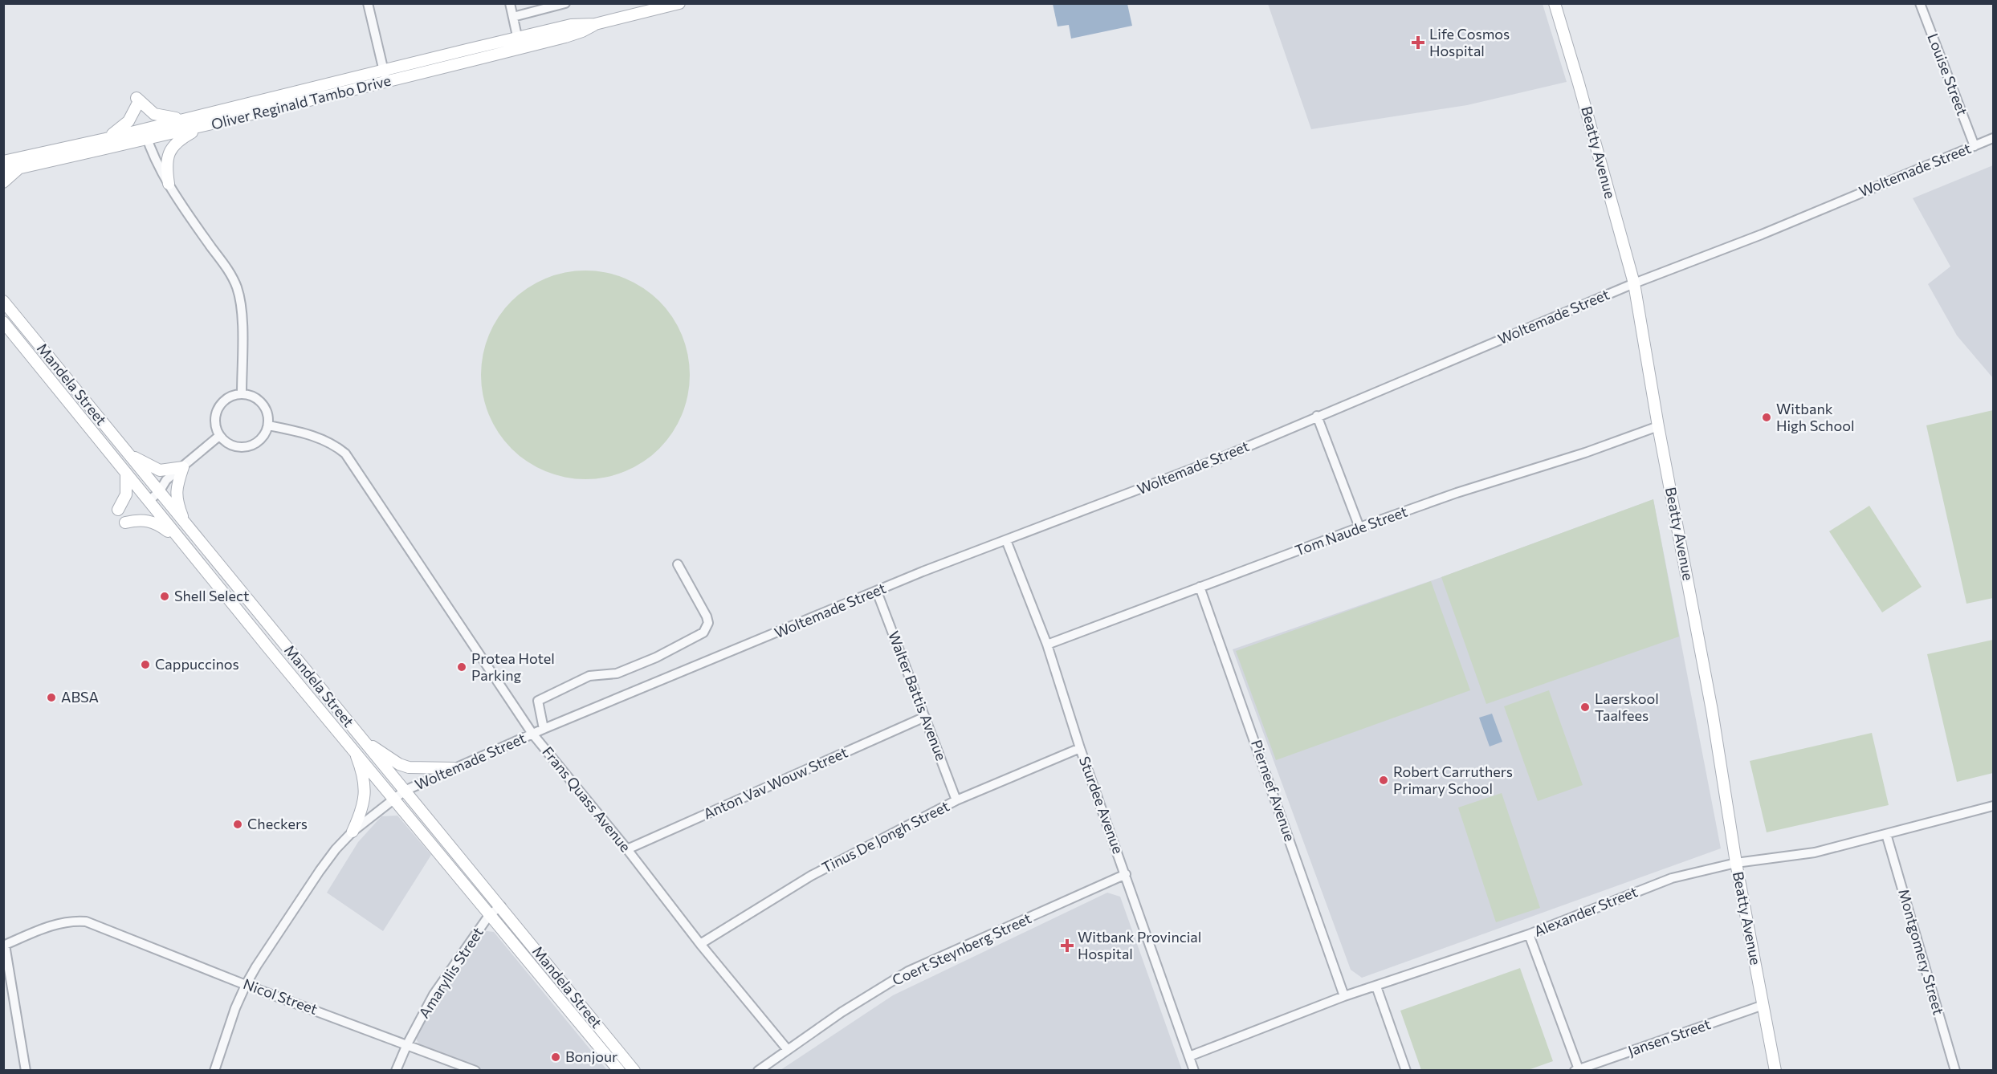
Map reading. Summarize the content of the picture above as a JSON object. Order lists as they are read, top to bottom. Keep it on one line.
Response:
{"streets":{"main road":["Oliver Reginald Tambo Drive","Beatty Avenue","Mandela Street"],"street":["Louise Street","Woltemade Street","Tom Naude Street","Walter Battis Avenue","Anton Vav Wouw Street","Pierneef Avenue","Frans Quass Avenue","Sturdee Avenue","Tinus De Jongh Street","Alexander Street","Coert Steynberg Street","Montgomery Street","Amaryllis Street","Nicol Street","Jansen Street"]},"crossings":[["Louise Street","Woltemade Street"],["Beatty Avenue","Woltemade Street"],["Beatty Avenue","Tom Naude Street"],["Beatty Avenue","Alexander Street"],["Beatty Avenue","Jansen Street"],["Woltemade Street","Mandela Street"],["Woltemade Street","Walter Battis Avenue"],["Woltemade Street","Frans Quass Avenue"],["Woltemade Street","Sturdee Avenue"],["Woltemade Street","Nicol Street"],["Mandela Street","Amaryllis Street"],["Tom Naude Street","Pierneef Avenue"],["Tom Naude Street","Sturdee Avenue"],["Walter Battis Avenue","Anton Vav Wouw Street"],["Walter Battis Avenue","Tinus De Jongh Street"],["Anton Vav Wouw Street","Frans Quass Avenue"],["Pierneef Avenue","Alexander Street"],["Frans Quass Avenue","Tinus De Jongh Street"],["Frans Quass Avenue","Coert Steynberg Street"],["Sturdee Avenue","Tinus De Jongh Street"],["Sturdee Avenue","Alexander Street"],["Sturdee Avenue","Coert Steynberg Street"],["Alexander Street","Montgomery Street"],["Amaryllis Street","Nicol Street"]],"places":{"health":["Life Cosmos Hospital","Witbank Provincial Hospital"],"other":["Witbank High School","Shell Select","Cappuccinos","Protea Hotel Parking","ABSA","Laerskool Taalfees","Robert Carruthers Primary School","Checkers","Bonjour"]}}
